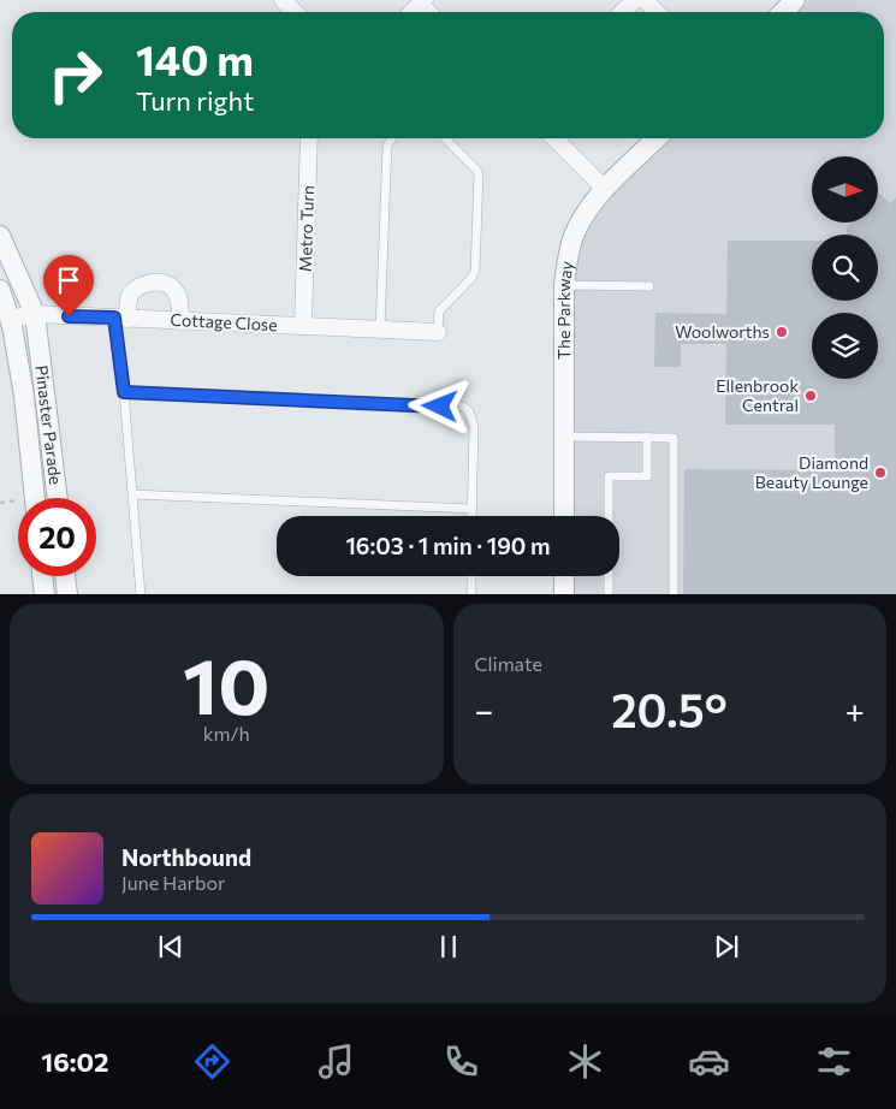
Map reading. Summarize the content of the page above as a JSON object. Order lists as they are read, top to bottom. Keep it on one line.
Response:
{"streets":{"street":["Metro Turn","The Parkway","Cottage Close","Pinaster Parade"]},"crossings":[["Metro Turn","Cottage Close"],["Cottage Close","Pinaster Parade"]],"places":["Woolworths","Ellenbrook Central","Diamond Beauty Lounge"],"north":"right","page":{"turn":["140 m","Turn right"],"limit":"20","trip":"16:03 · 1 min · 190 m","tile":[["10","km/h"],"Climate"],"heat":["−","20.5°","+"],"song":["Northbound","June Harbor"],"tabs":"16:02"}}
